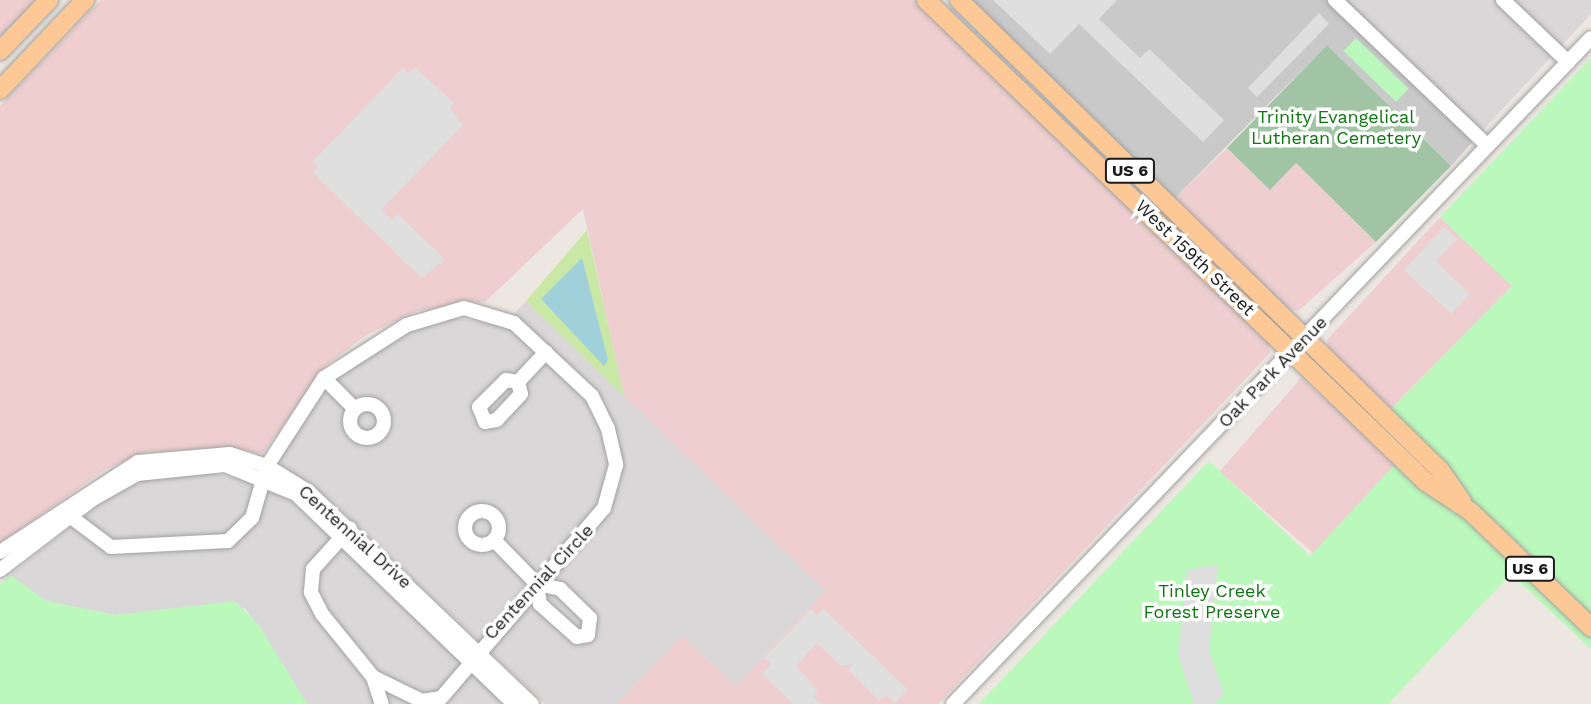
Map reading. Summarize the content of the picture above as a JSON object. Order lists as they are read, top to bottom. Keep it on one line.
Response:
{"streets":{"main road":["US 6","West 159th Street"],"street":["Oak Park Avenue","Centennial Drive","Centennial Circle"]},"crossings":[["West 159th Street","Oak Park Avenue"],["Centennial Drive","Centennial Circle"]],"parks":["Trinity Evangelical Lutheran Cemetery","Tinley Creek Forest Preserve"]}
